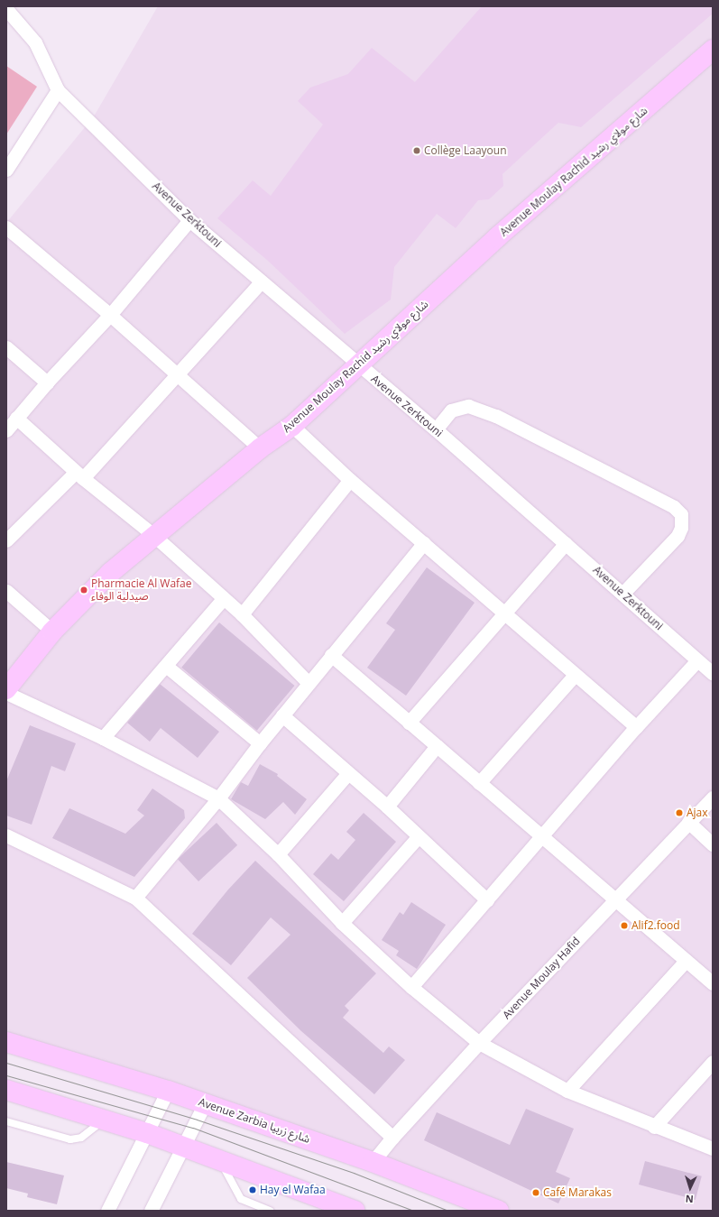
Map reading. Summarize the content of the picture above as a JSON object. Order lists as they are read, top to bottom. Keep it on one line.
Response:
{"streets":{"street":["Avenue Moulay Rachid شارع مولاي رشيد","Avenue Zerktouni","Avenue Moulay Hafid","Avenue Zarbia شارع زربيا"]},"crossings":[["Avenue Moulay Rachid شارع مولاي رشيد","Avenue Zerktouni"],["Avenue Moulay Hafid","Avenue Zarbia شارع زربيا"]],"places":["Collège Laayoun","Pharmacie Al Wafae صيدلية الوفاء","Ajax","Alif2.food","Hay el Wafaa","Café Marakas"],"north":"bottom"}
